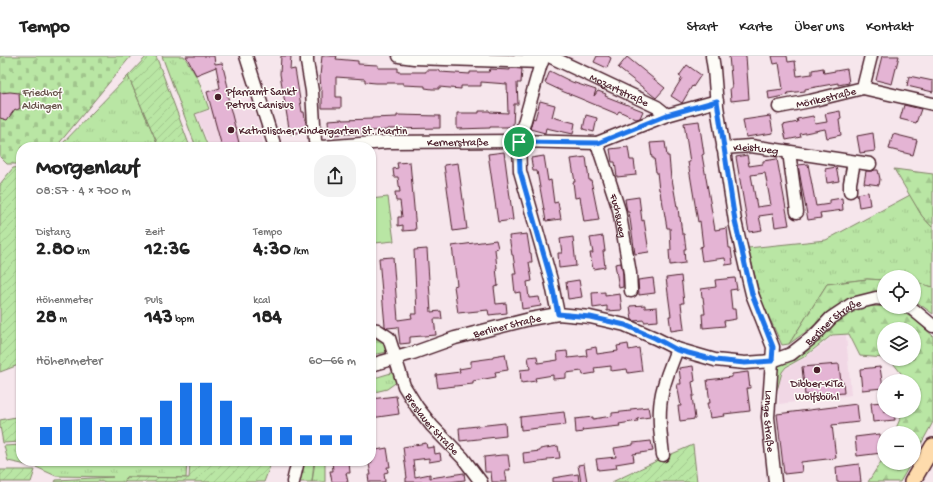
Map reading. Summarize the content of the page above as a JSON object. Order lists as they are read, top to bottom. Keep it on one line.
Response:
{"streets":{"street":["Mozartstraße","Mörikestraße","Kernerstraße","Kleistweg","Fuchsweg","Berliner Straße","Lange Straße","Breslauer Straße"]},"crossings":[["Mozartstraße","Kernerstraße"],["Kernerstraße","Fuchsweg"],["Kernerstraße","Lange Straße"],["Kleistweg","Lange Straße"],["Berliner Straße","Lange Straße"],["Berliner Straße","Breslauer Straße"]],"parks":["Friedhof Aldingen"],"places":["Pfarramt Sankt Petrus Canisius","Katholischer Kindergarten St. Martin","Dibber-KiTa Wolfsbühl"],"page":{"header":"Tempo","nav":["Start","Karte","Über uns","Kontakt"],"heading":["Morgenlauf","08:57 · 4 × 700 m"],"stats":[["Distanz","2.80 km"],["Zeit","12:36"],["Tempo","4:30 /km"],["Höhenmeter","28 m"],["Puls","143 bpm"],["kcal","184"]],"map_buttons":["+","−"],"chart":["Höhenmeter","60–66 m"]}}
